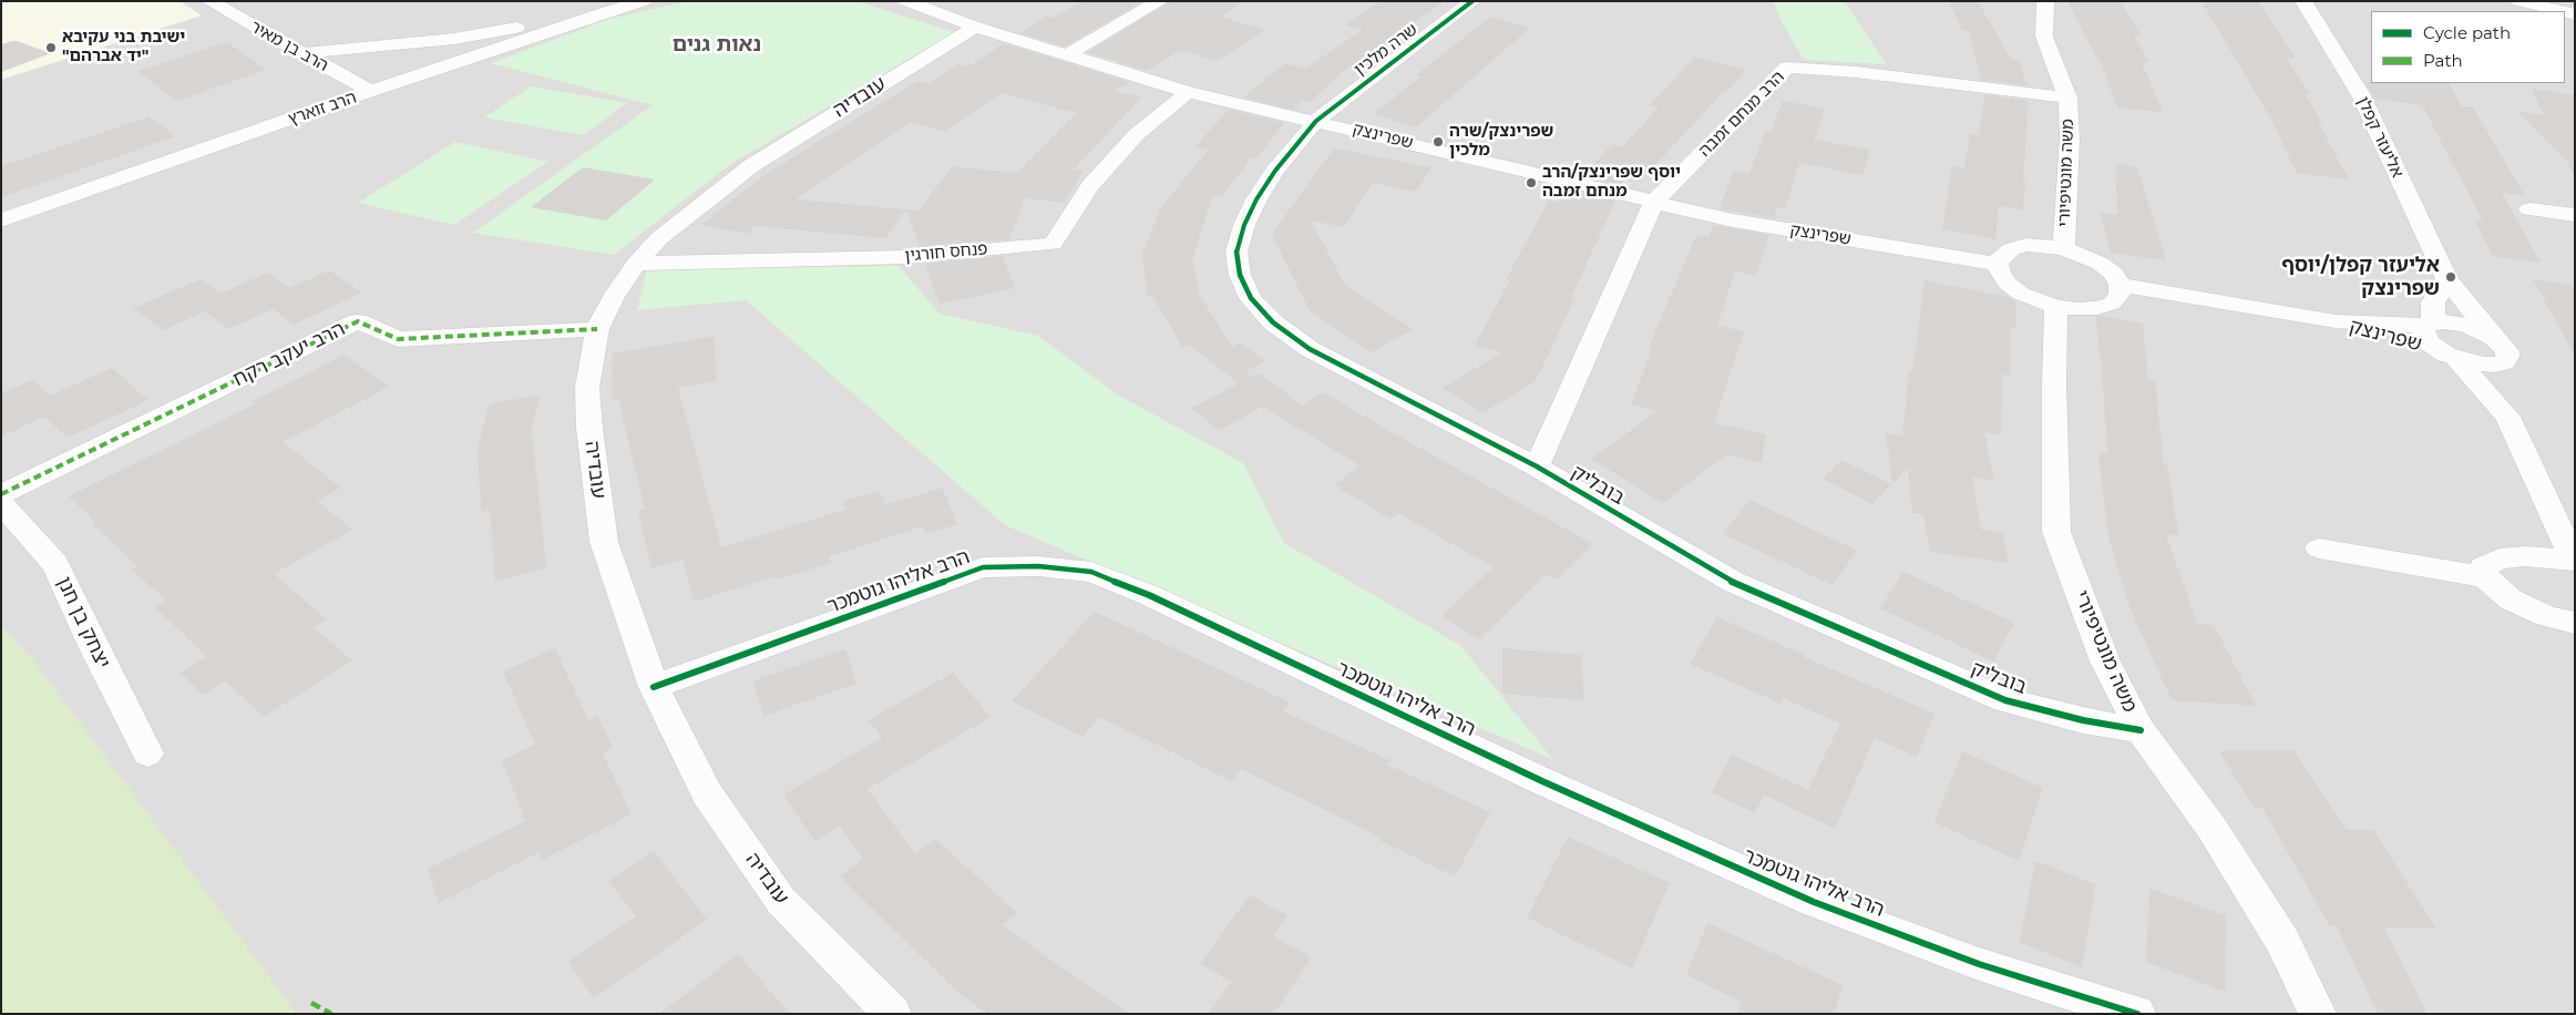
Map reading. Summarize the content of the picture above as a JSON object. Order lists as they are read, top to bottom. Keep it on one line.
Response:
{"streets":{"street":["הרב בן מאיר","שרה מלכין","עובדיה","הרב זוארץ","הרב מנחם זמבה","שפרינצק","אליעזר קפלן","משה מונטיפיורי","פנחס חורגין","הרב יעקב רקח","בובליק","הרב אליהו גוטמכר","יצחק בן חנן"]},"crossings":[["הרב בן מאיר","הרב זוארץ"],["שרה מלכין","שפרינצק"],["שרה מלכין","בובליק"],["עובדיה","שפרינצק"],["עובדיה","פנחס חורגין"],["עובדיה","הרב יעקב רקח"],["עובדיה","הרב אליהו גוטמכר"],["הרב מנחם זמבה","שפרינצק"],["הרב מנחם זמבה","משה מונטיפיורי"],["הרב מנחם זמבה","בובליק"],["שפרינצק","אליעזר קפלן"],["שפרינצק","פנחס חורגין"],["שפרינצק","בובליק"],["משה מונטיפיורי","בובליק"]],"districts":["נאות גנים"],"places":["ישיבת בני עקיבא \"יד אברהם\"","שפרינצק/שרה מלכין","יוסף שפרינצק/הרב מנחם זמבה","אליעזר קפלן/יוסף שפרינצק"],"legend":["Cycle path","Path"]}
